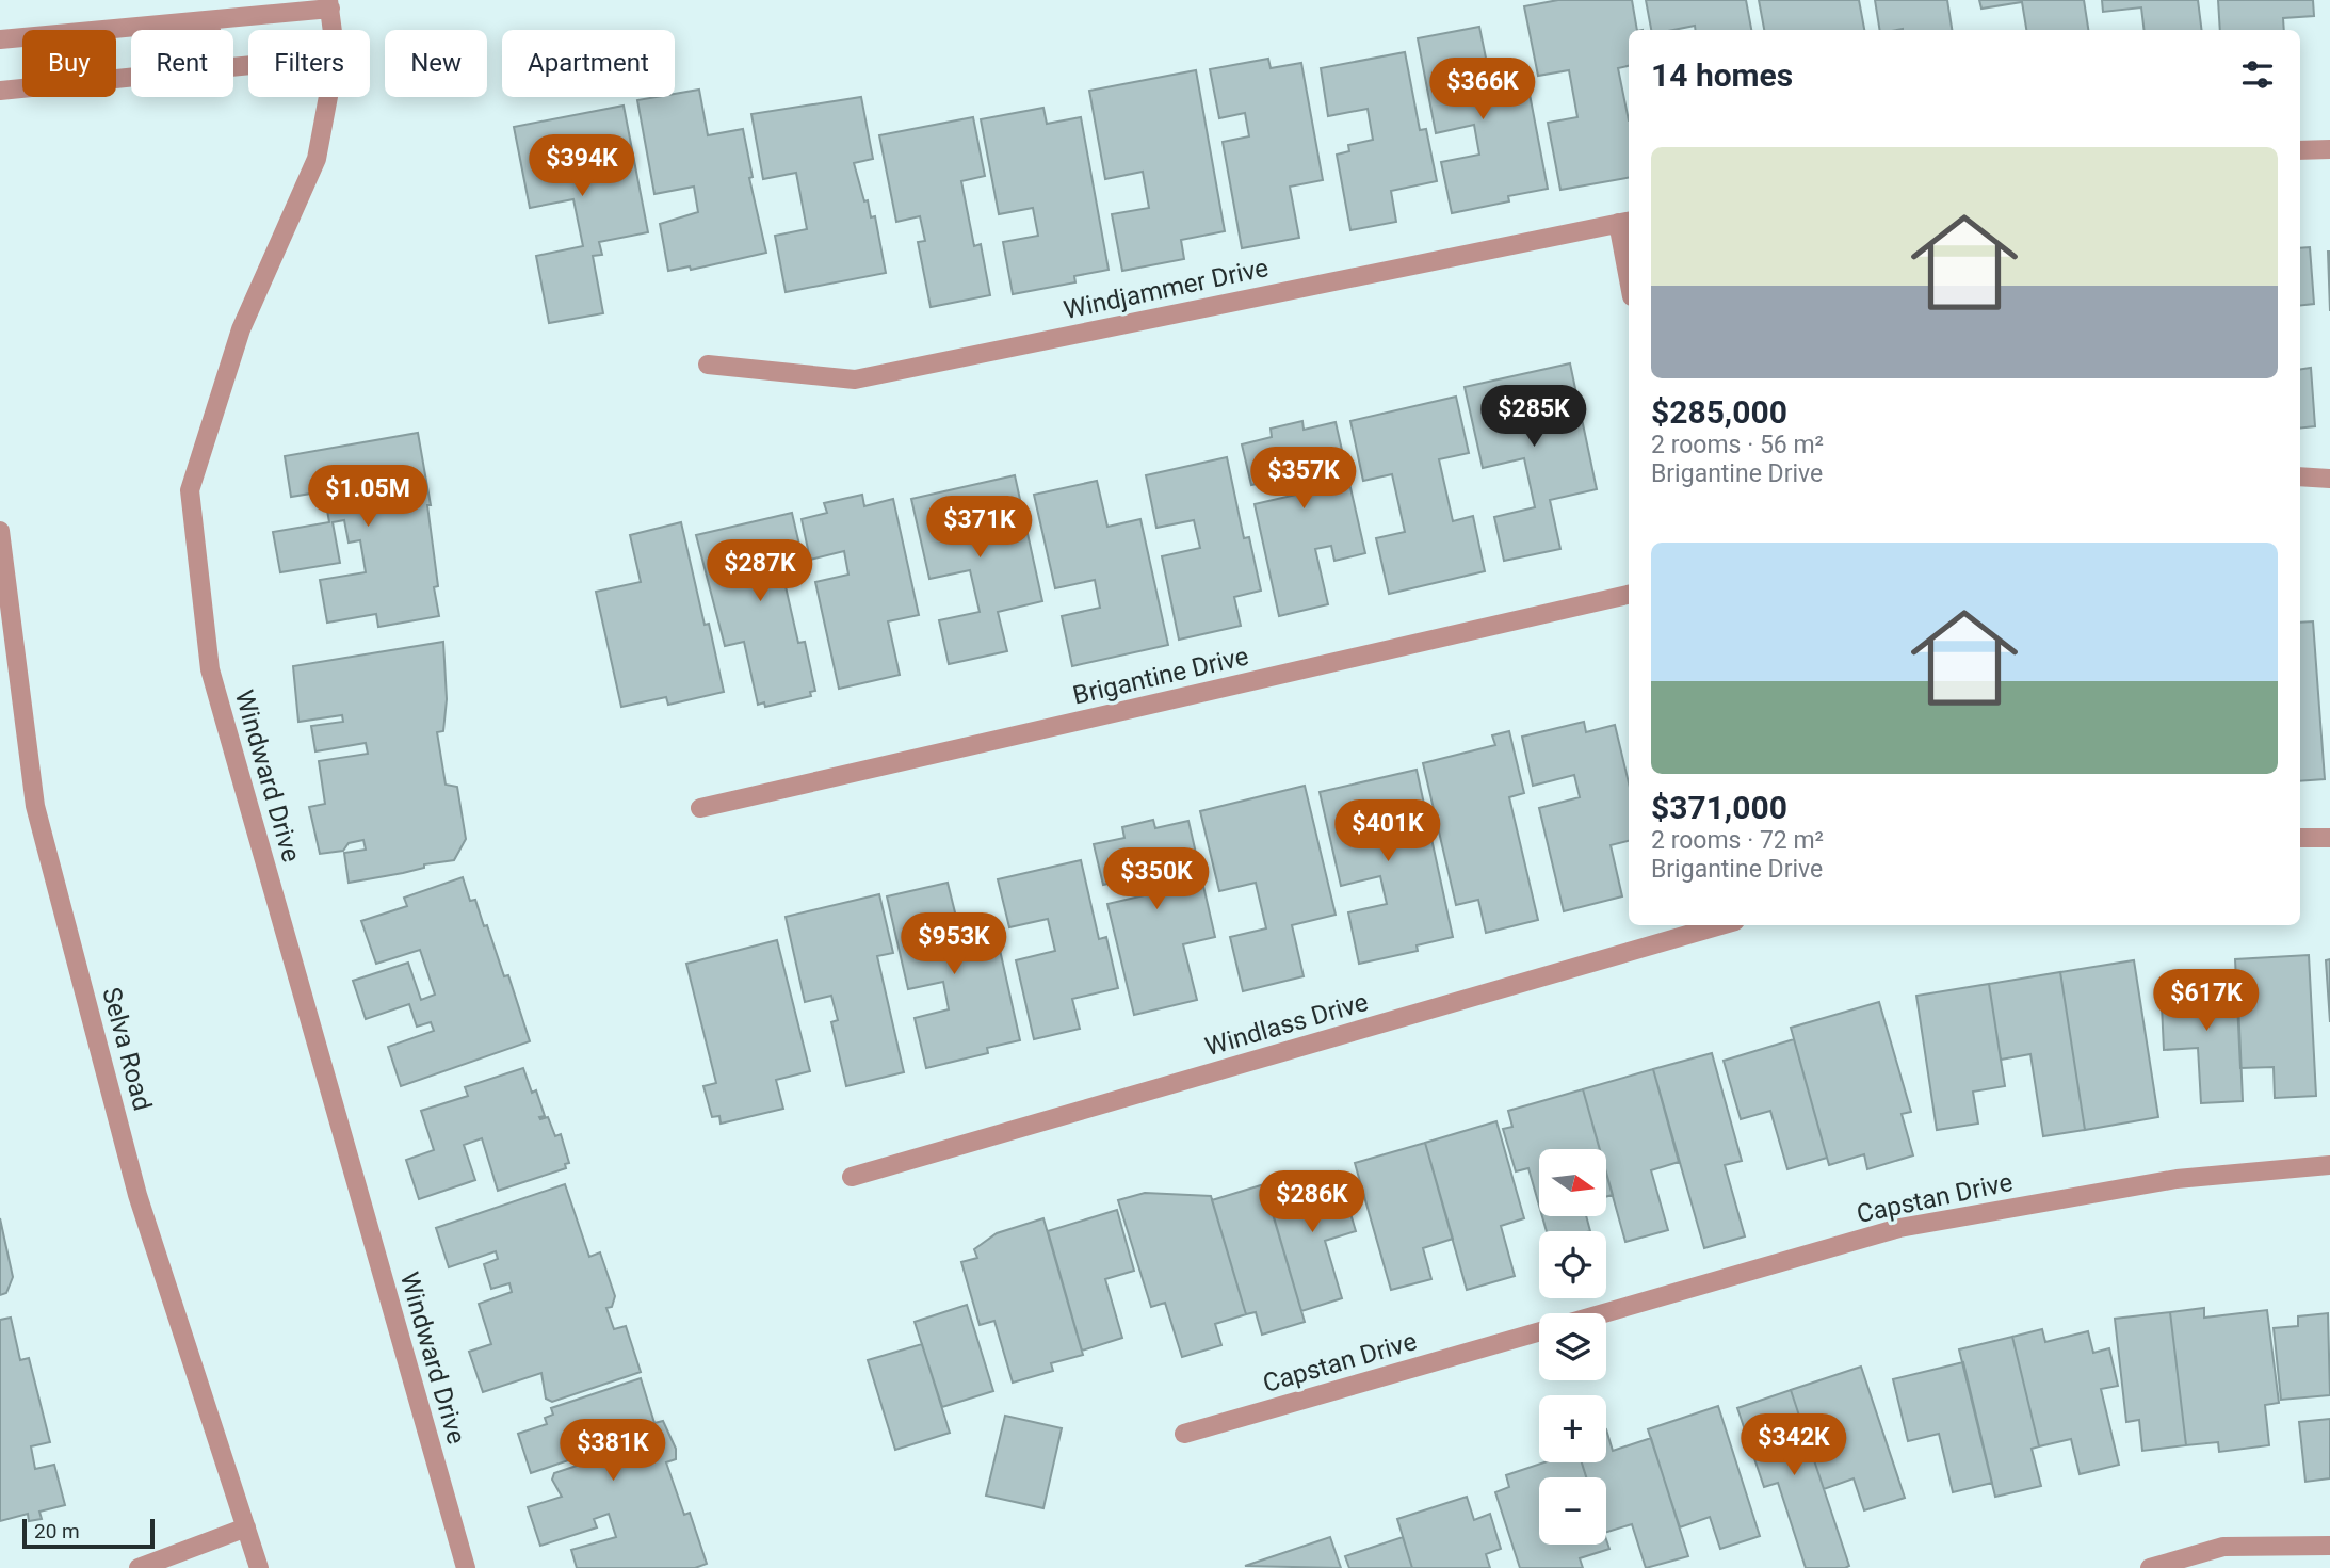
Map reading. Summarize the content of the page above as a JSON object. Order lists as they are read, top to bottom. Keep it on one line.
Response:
{"streets":{"street":["Windjammer Drive","Brigantine Drive","Windward Drive","Windlass Drive","Selva Road","Capstan Drive"]},"scale_bar":"20 m","north":"right","page":{"chip":["Buy","Rent","Filters","New","Apartment"],"heading":"14 homes","price":["$366K","$394K","$285K","$357K","$1.05M","$371K","$287K","$401K","$350K","$953K","$617K","$286K","$342K","$381K"],"list":[{"name":"$285,000","note":"2 rooms · 56 m² · Brigantine Drive"},{"name":"$371,000","note":"2 rooms · 72 m² · Brigantine Drive"}],"map_buttons":["+","−"],"scale":"20 m"}}
